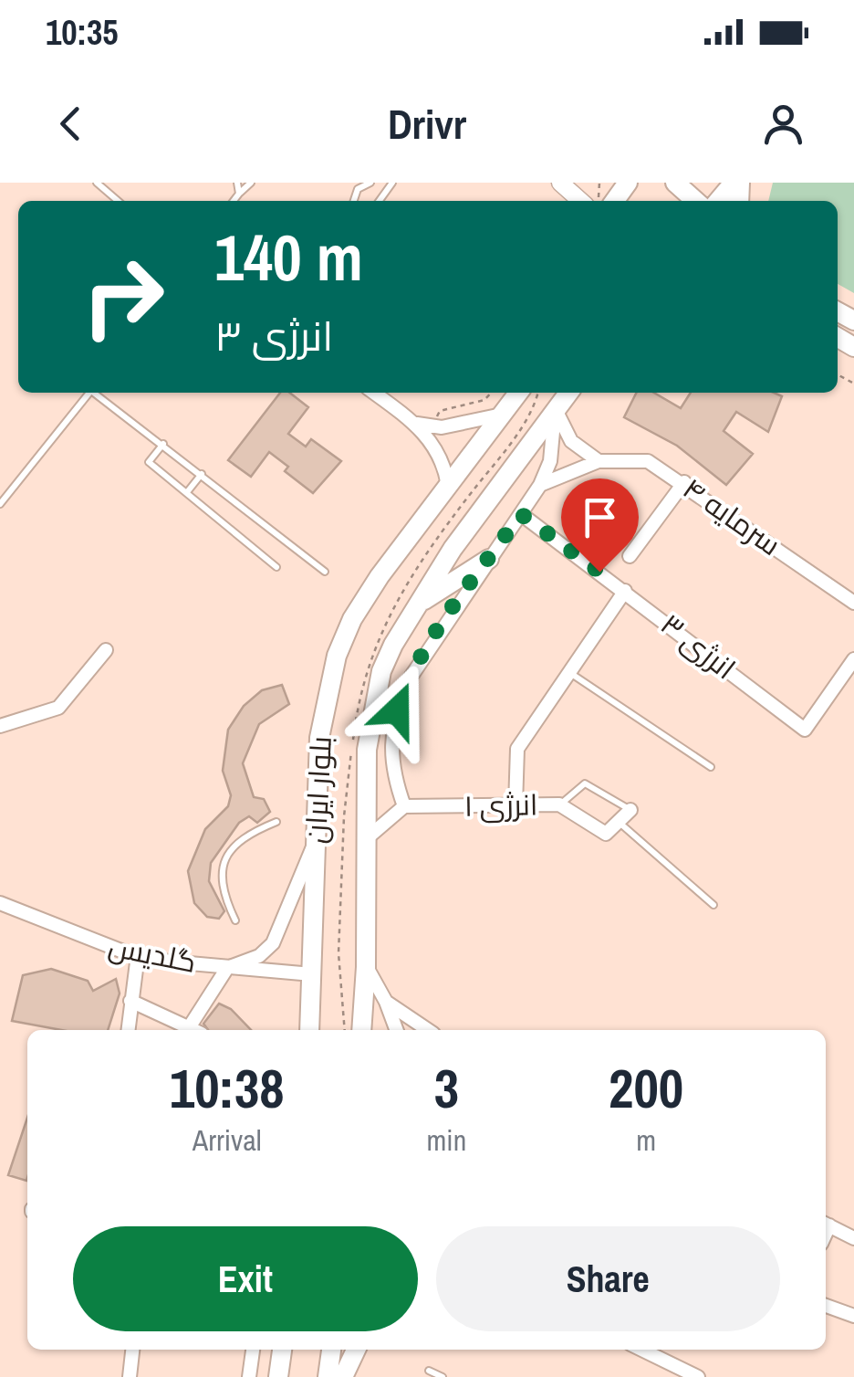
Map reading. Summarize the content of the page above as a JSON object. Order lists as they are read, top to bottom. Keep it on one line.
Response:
{"streets":{"main road":["بلوار ایران"],"street":["سرمایه ۴","انرژی ۳","انرژی ۱","گلدیس"]},"crossings":[["بلوار ایران","گلدیس"]],"page":{"status":"10:35","header":"Drivr","turn":["140 m","انرژی ۳"],"eta":["10:38","Arrival","3","min","200","m"],"buttons":["Exit","Share"]}}
